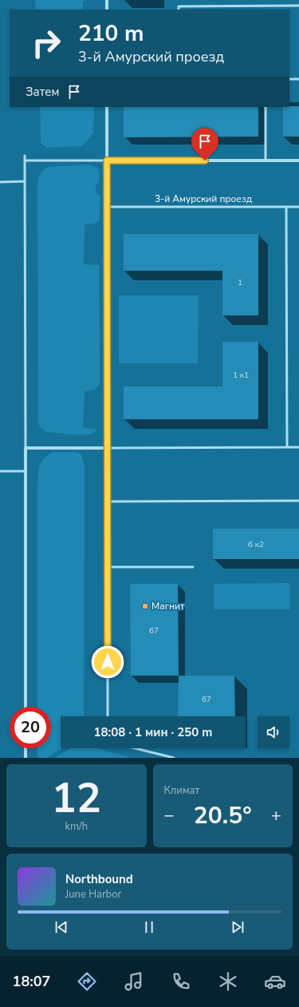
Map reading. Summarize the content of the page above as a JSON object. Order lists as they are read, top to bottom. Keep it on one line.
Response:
{"streets":{"lane":["3-й Амурский проезд"]},"places":["Магнит"],"house_numbers":["1","1 к1","6 к2","67","67"],"page":{"turn":["210 m","3-й Амурский проезд"],"then":"Затем","limit":"20","trip":"18:08 · 1 мин · 250 m","tile":[["12","km/h"],"Климат"],"heat":["−","20.5°","+"],"song":["Northbound","June Harbor"],"tabs":"18:07"}}
